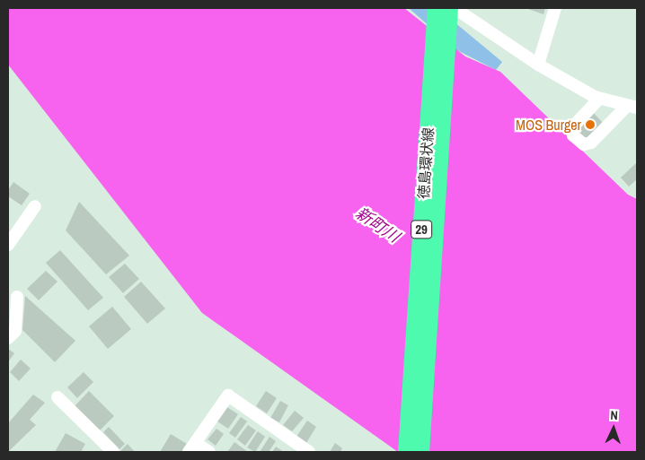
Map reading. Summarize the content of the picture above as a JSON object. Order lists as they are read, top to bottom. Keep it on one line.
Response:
{"streets":{"main road":["徳島環状線","29"]},"water":["新町川"],"places":["MOS Burger"],"north":"top"}
